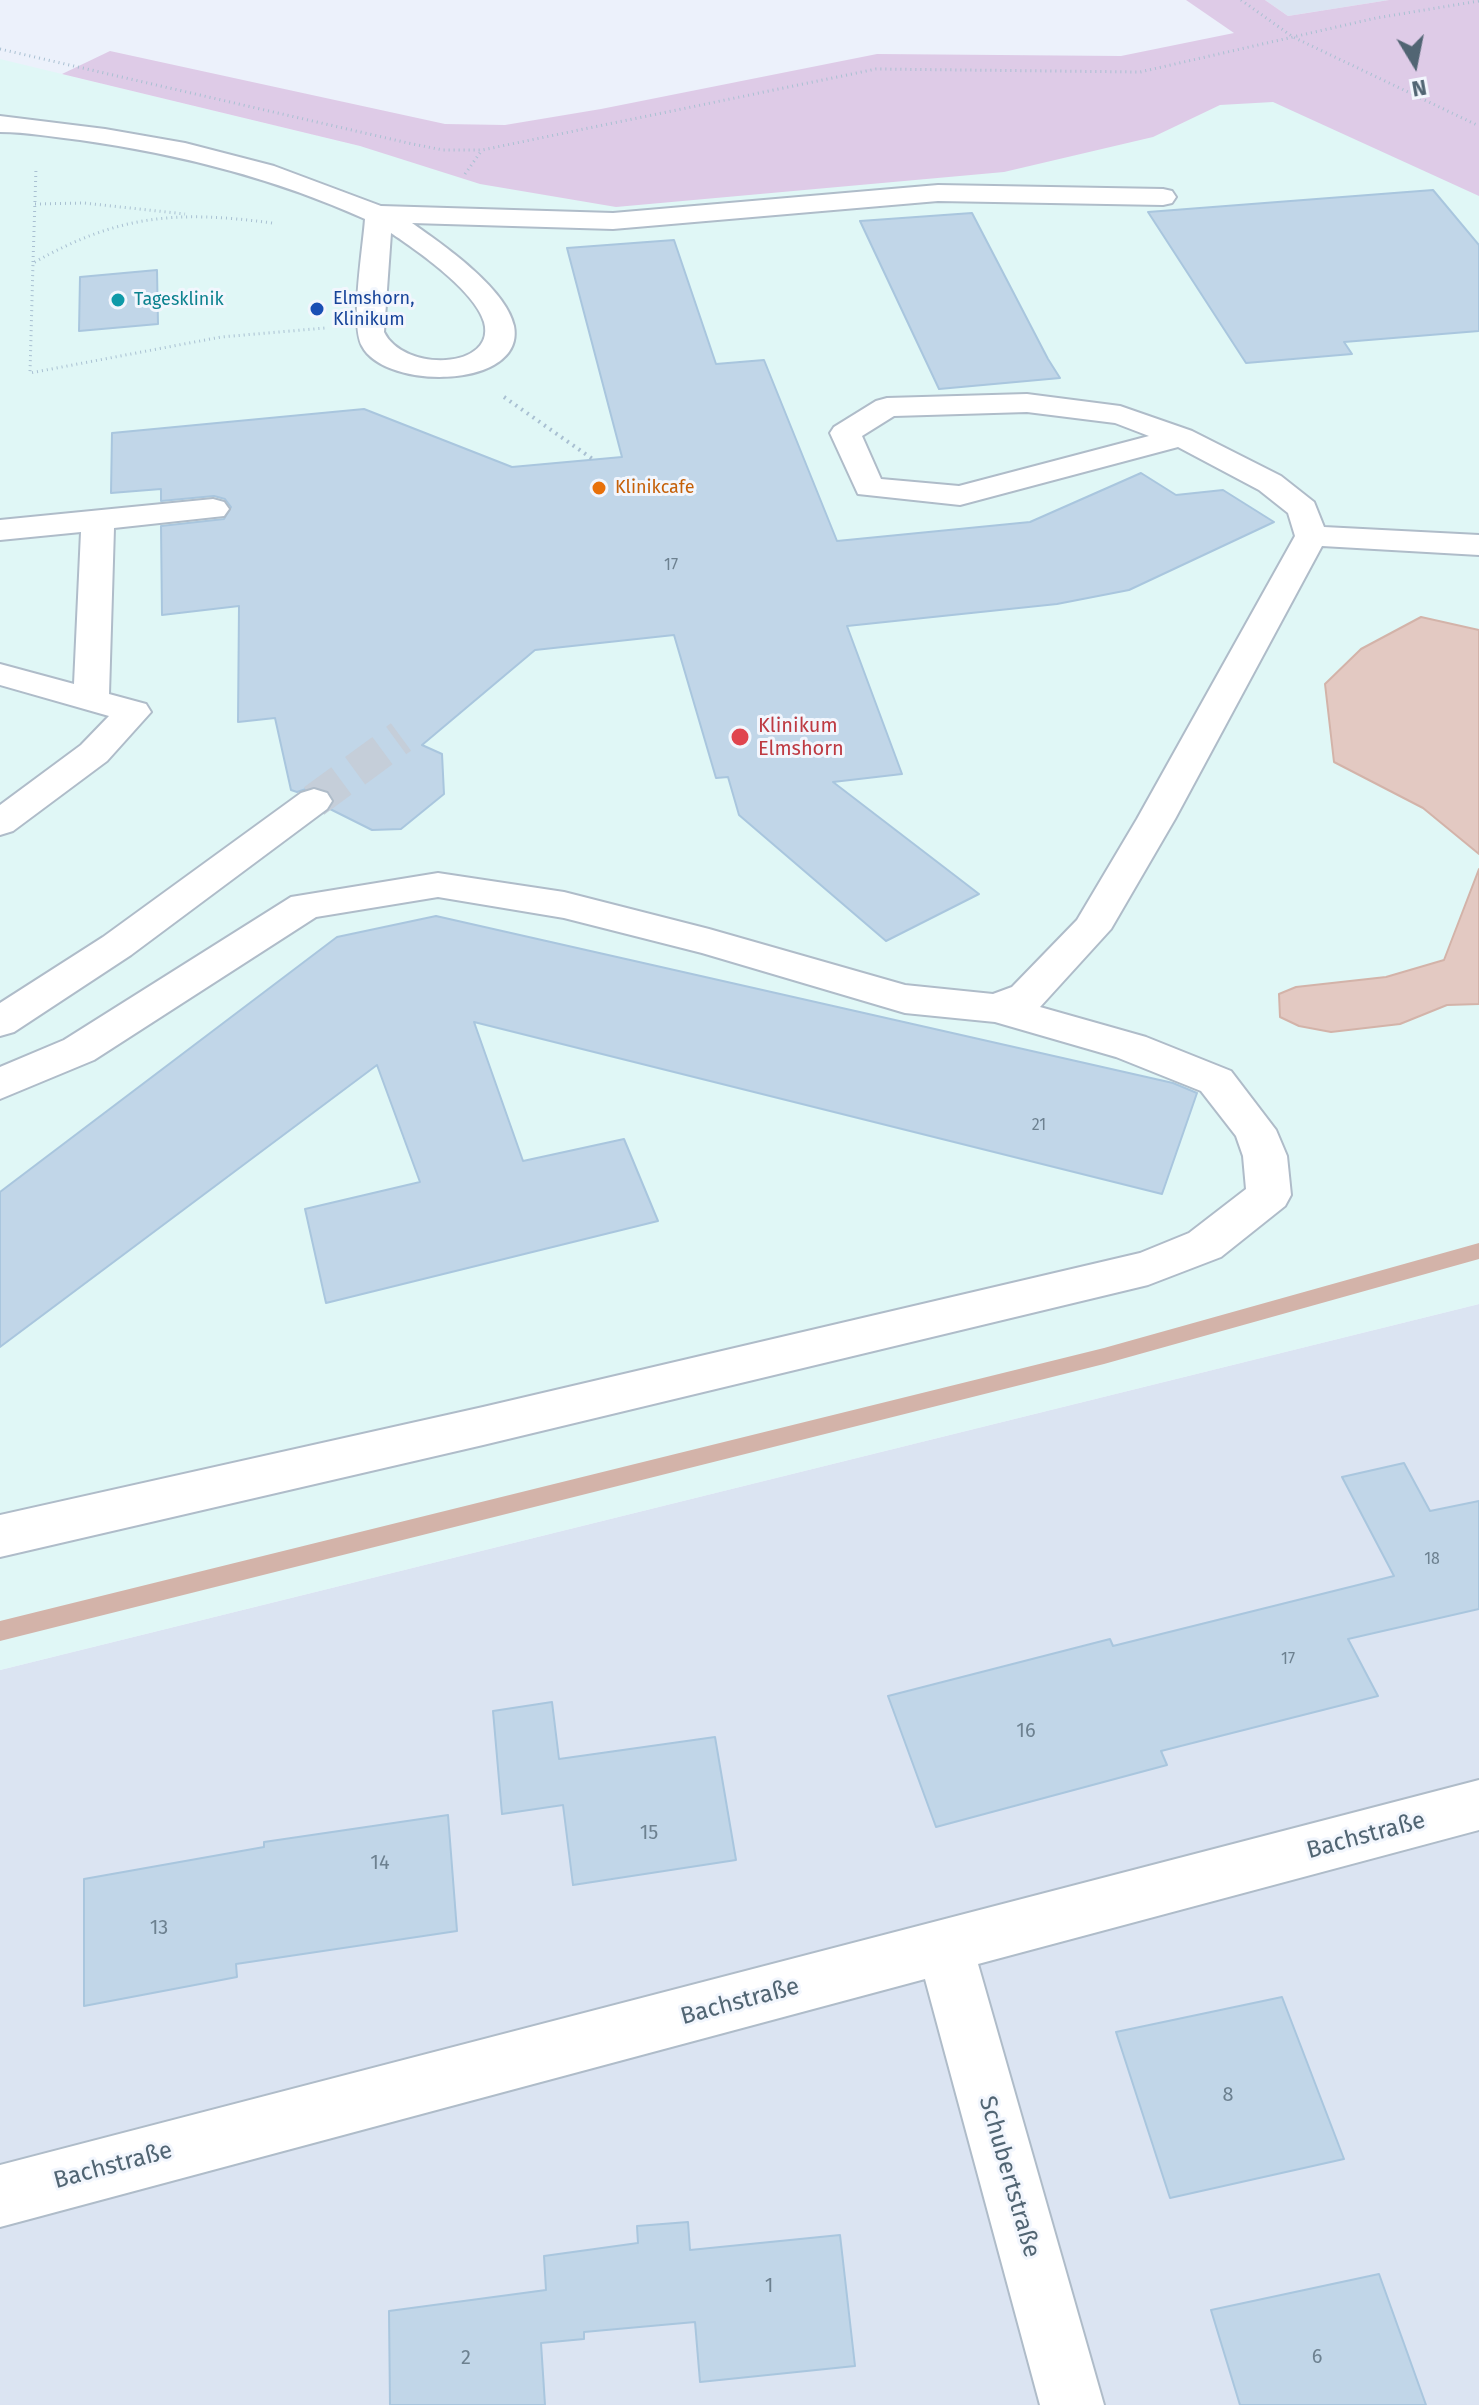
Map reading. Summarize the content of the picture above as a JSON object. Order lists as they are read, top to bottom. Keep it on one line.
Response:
{"streets":{"street":["Bachstraße","Schubertstraße"]},"crossings":[["Bachstraße","Schubertstraße"]],"places":["Tagesklinik","Elmshorn, Klinikum","Klinikcafe","Klinikum Elmshorn"],"house_numbers":["17","21","18","17","16","15","14","13","8","1","6","2"],"north":"bottom"}
